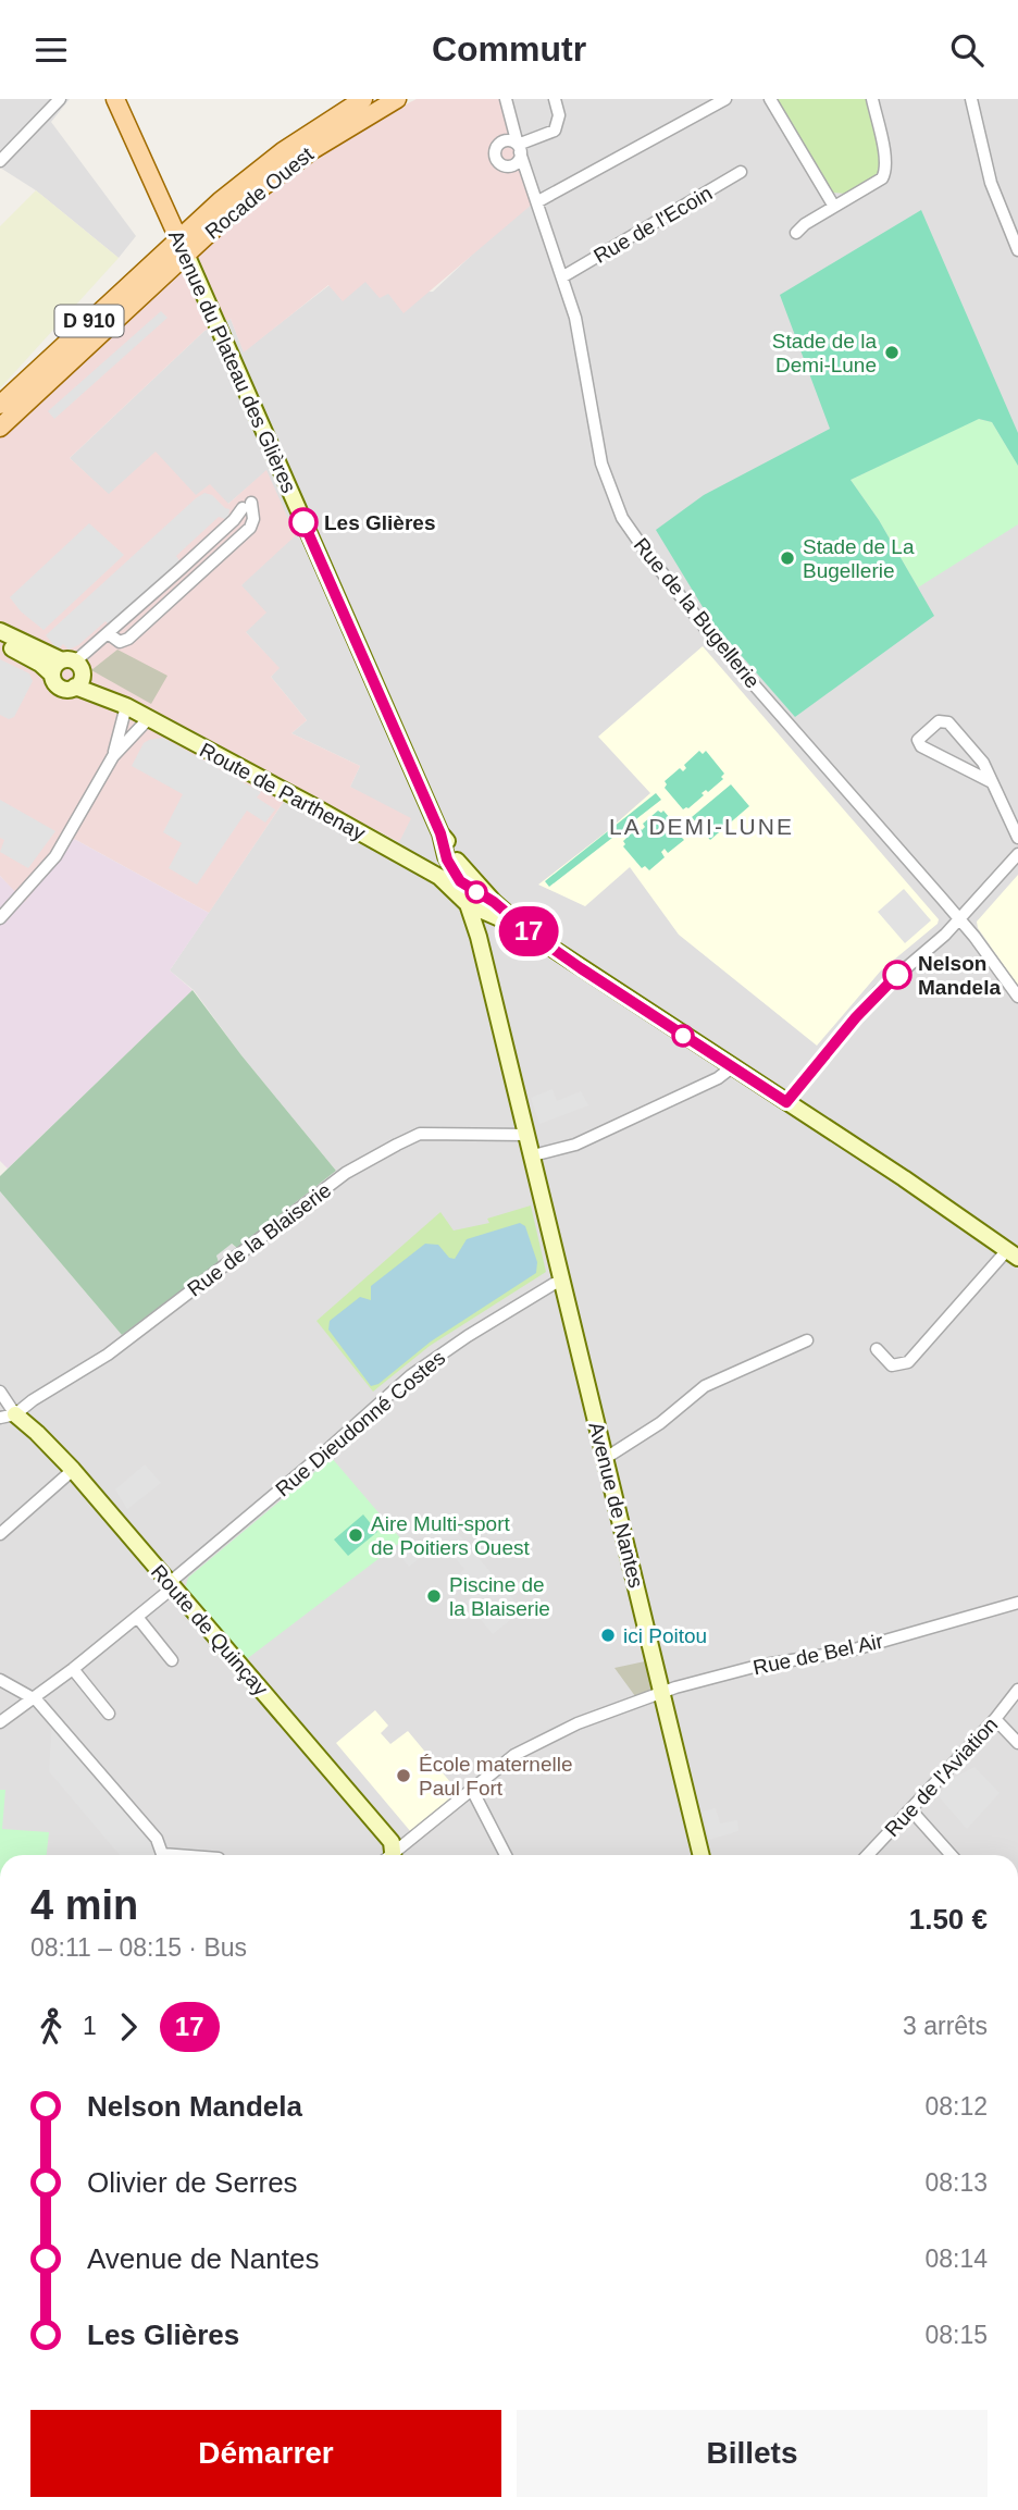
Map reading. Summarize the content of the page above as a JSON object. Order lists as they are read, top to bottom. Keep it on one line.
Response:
{"streets":{"main road":["Rocade Ouest","D 910","Avenue du Plateau des Glières","Route de Parthenay","Avenue de Nantes","Route de Quinçay"],"street":["Rue de l'Ecoin","Rue de la Bugellerie","Rue de la Blaiserie","Rue Dieudonné Costes","Rue de Bel Air","Rue de l'Aviation"]},"crossings":[["Rocade Ouest","D 910"],["Rocade Ouest","Avenue du Plateau des Glières"],["Rue de l'Ecoin","Rue de la Bugellerie"],["D 910","Avenue du Plateau des Glières"],["Avenue du Plateau des Glières","Route de Parthenay"],["Avenue du Plateau des Glières","Avenue de Nantes"],["Route de Parthenay","Avenue de Nantes"],["Rue de la Blaiserie","Avenue de Nantes"],["Rue de la Blaiserie","Route de Quinçay"],["Rue Dieudonné Costes","Avenue de Nantes"],["Rue Dieudonné Costes","Route de Quinçay"],["Avenue de Nantes","Rue de Bel Air"]],"districts":["LA DEMI-LUNE"],"places":["Stade de la Demi-Lune","Les Glières","Stade de La Bugellerie","Nelson Mandela","Aire Multi-sport de Poitiers Ouest","Piscine de la Blaiserie","ici Poitou","École maternelle Paul Fort"],"lines":["bus line 17"],"page":{"header":"Commutr","on_map":"17","heading":["4 min","08:11 – 08:15 · Bus","1.50 €"],"legs":["1","17","3 arrêts"],"list":[{"name":"Nelson Mandela","value":"08:12"},{"name":"Olivier de Serres","value":"08:13"},{"name":"Avenue de Nantes","value":"08:14"},{"name":"Les Glières","value":"08:15"}],"buttons":["Démarrer","Billets"]}}
